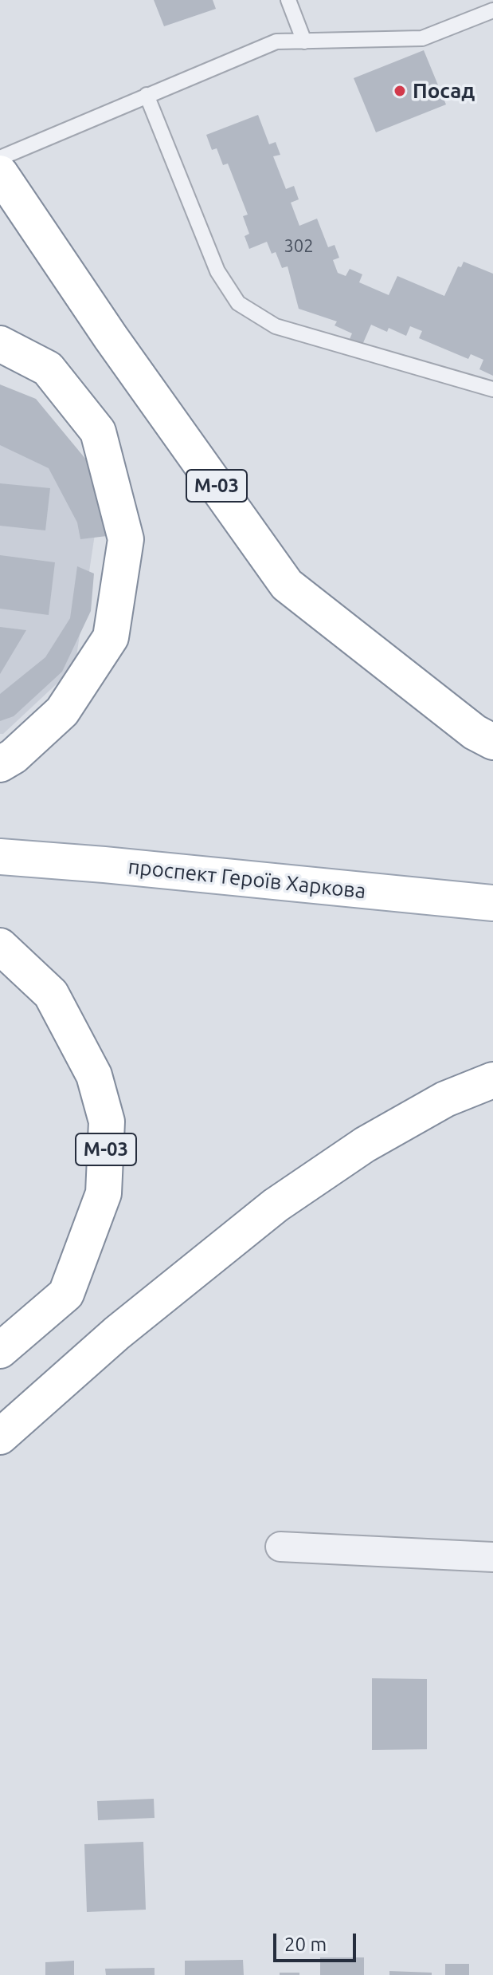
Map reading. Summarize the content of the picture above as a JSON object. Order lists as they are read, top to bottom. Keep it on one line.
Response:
{"streets":{"main road":["М-03","проспект Героїв Харкова"]},"places":["Посад"],"house_numbers":["302"],"scale_bar":"20 m"}
